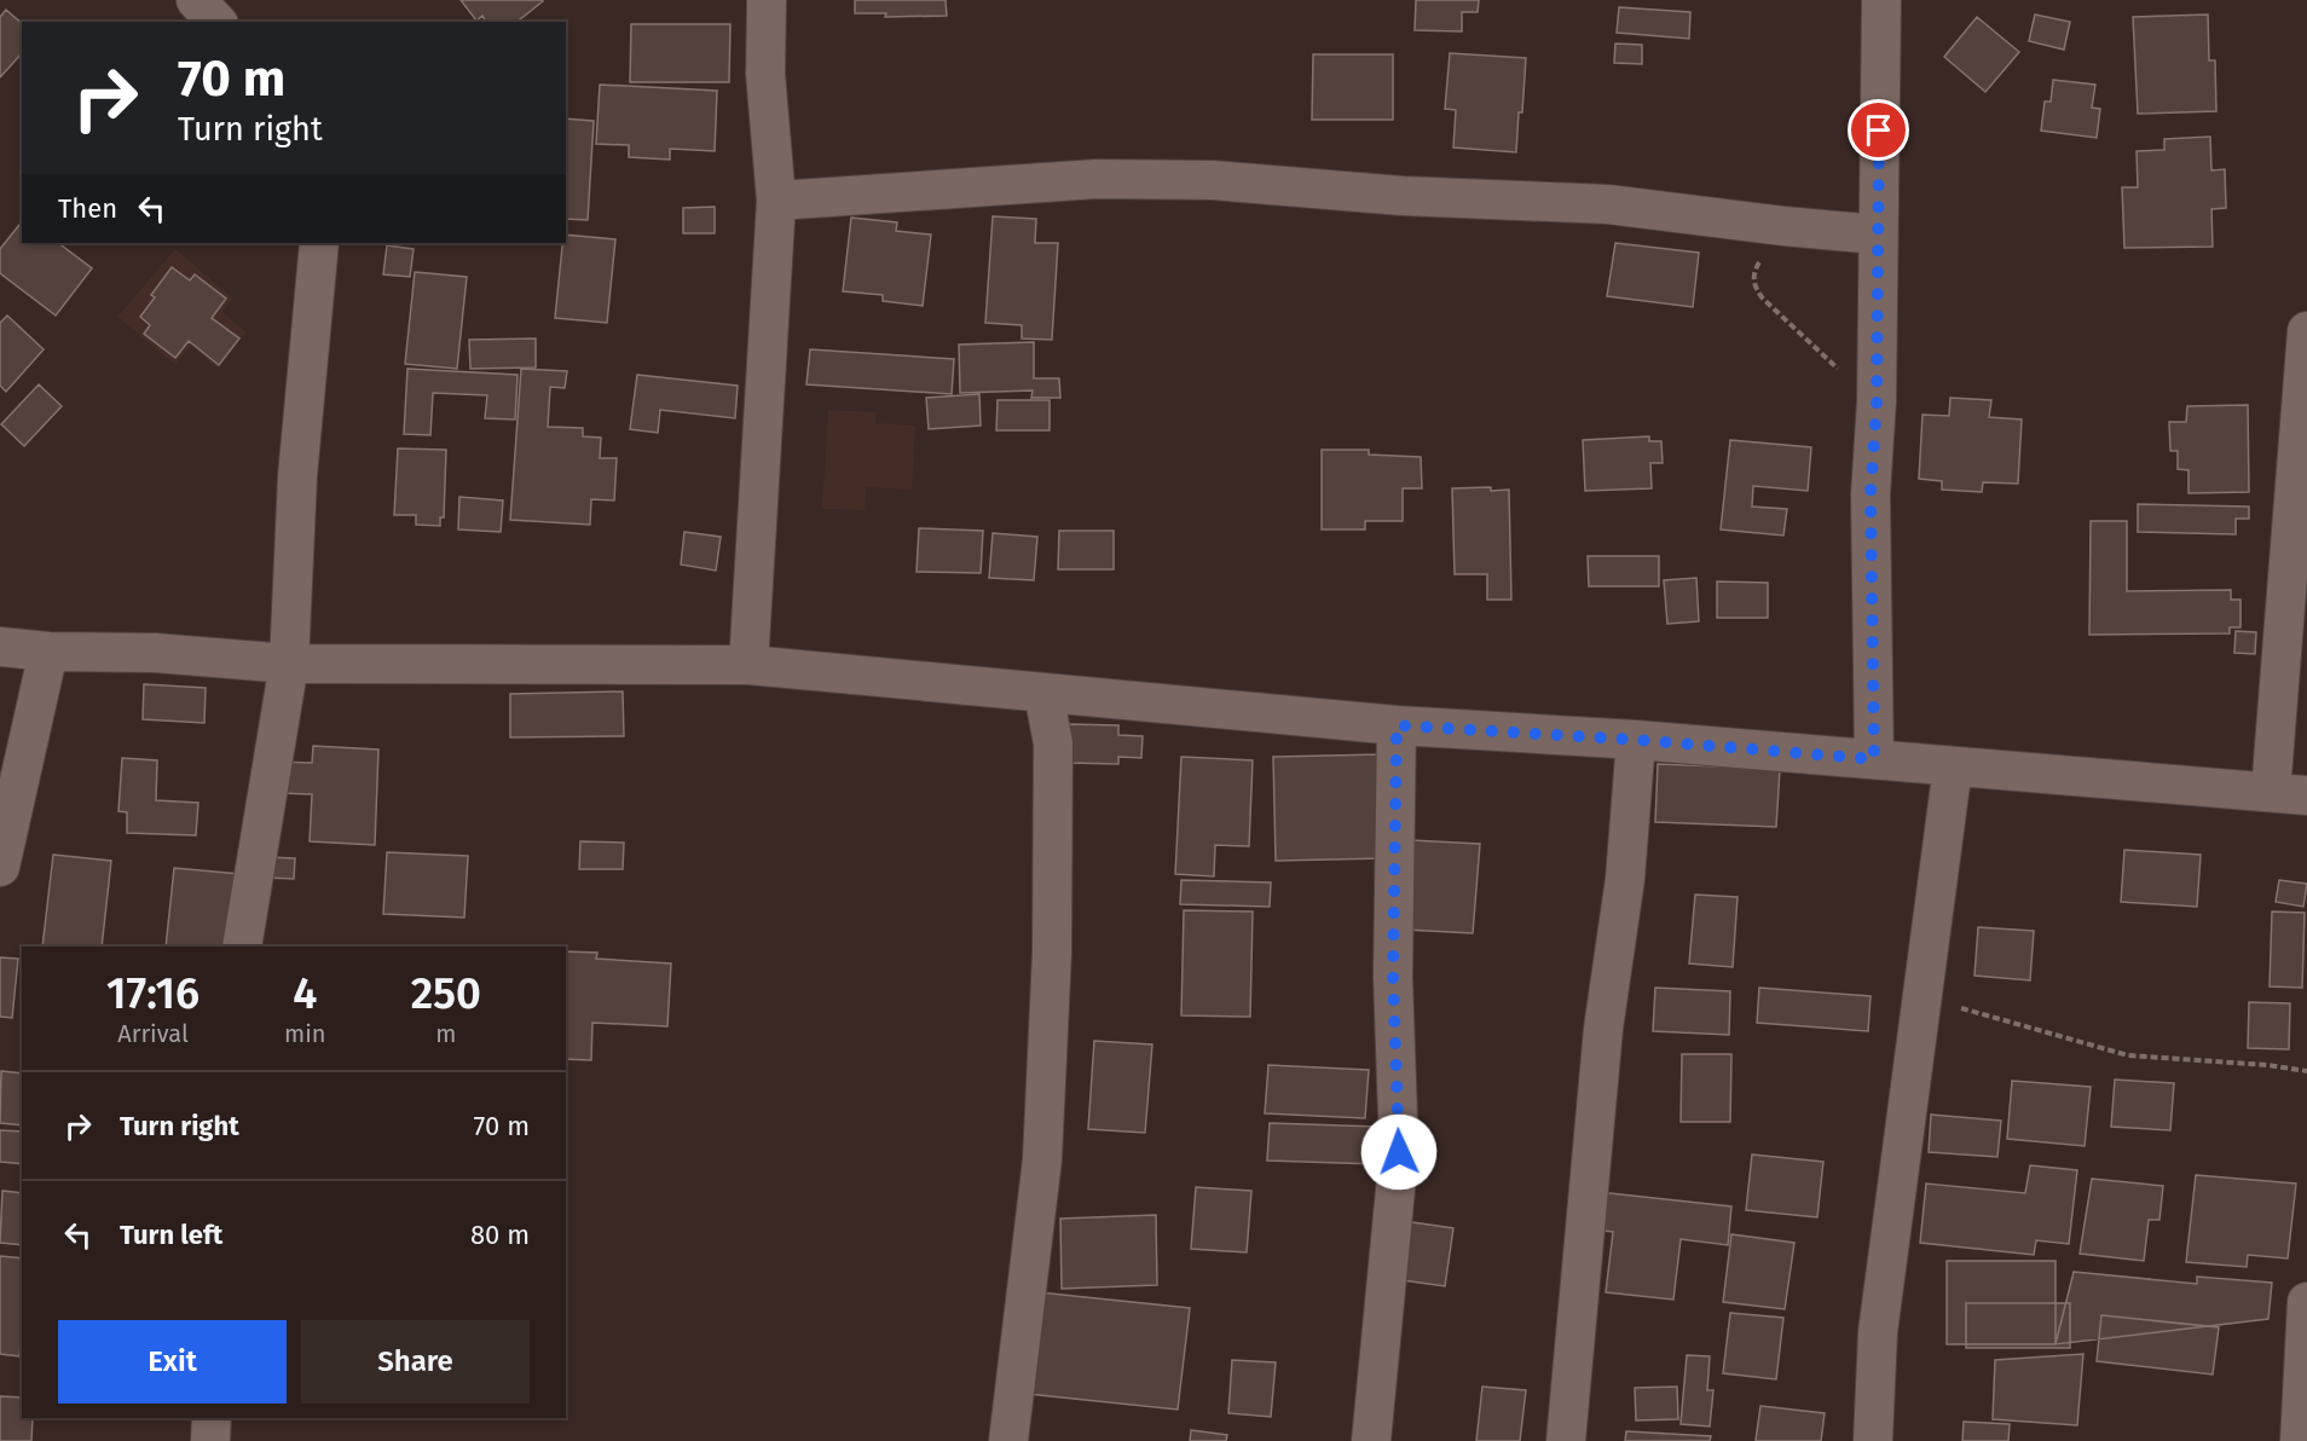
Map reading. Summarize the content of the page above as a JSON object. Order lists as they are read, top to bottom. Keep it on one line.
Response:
{"page":{"turn":["70 m","Turn right"],"then":"Then","eta":["17:16","Arrival","4","min","250","m"],"list":[{"name":"Turn right","value":"70 m"},{"name":"Turn left","value":"80 m"}],"buttons":["Exit","Share"]}}
